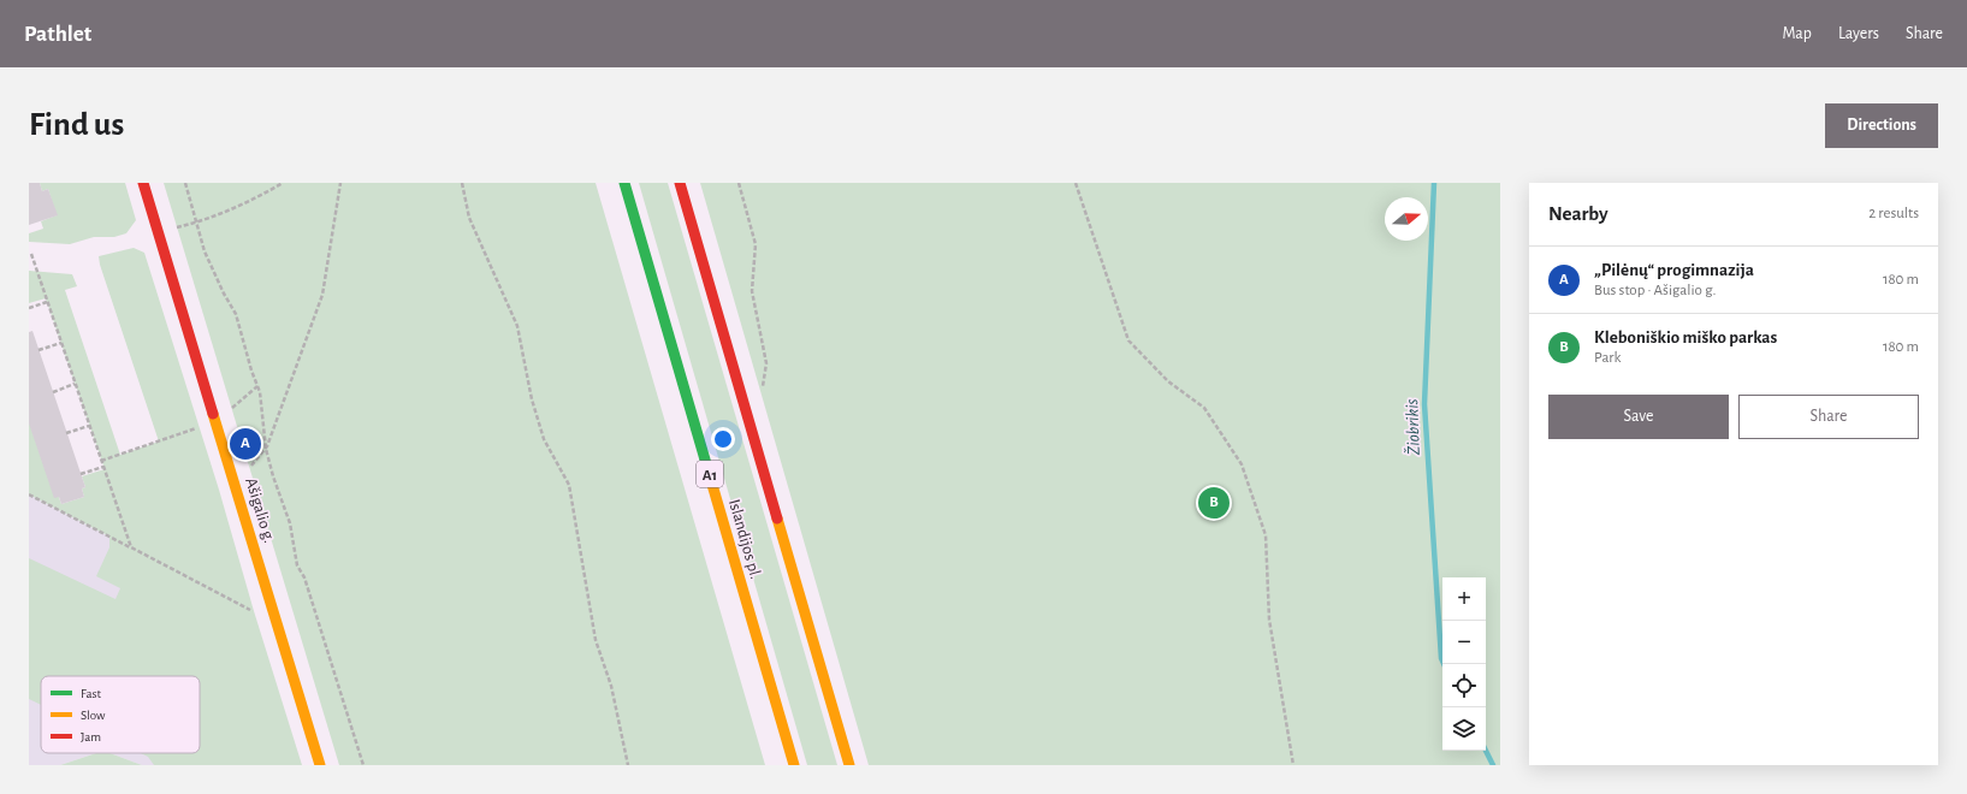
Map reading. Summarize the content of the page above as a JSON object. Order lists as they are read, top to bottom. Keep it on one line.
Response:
{"streets":{"main road":["A1","Ašigalio g.","Islandijos pl."]},"water":["Žiobrikis"],"legend":["Fast","Slow","Jam"],"north":"right","page":{"header":"Pathlet","nav":["Map","Layers","Share"],"buttons":["Directions",["Save","Share"]],"title":"Find us","heading":["Nearby","2 results"],"list":[{"mark":"A","name":"„Pilėnų“ progimnazija","note":"Bus stop · Ašigalio g.","value":"180 m"},{"mark":"B","name":"Kleboniškio miško parkas","note":"Park","value":"180 m"}],"pins":["A","B"],"map_buttons":["+","−"]}}
